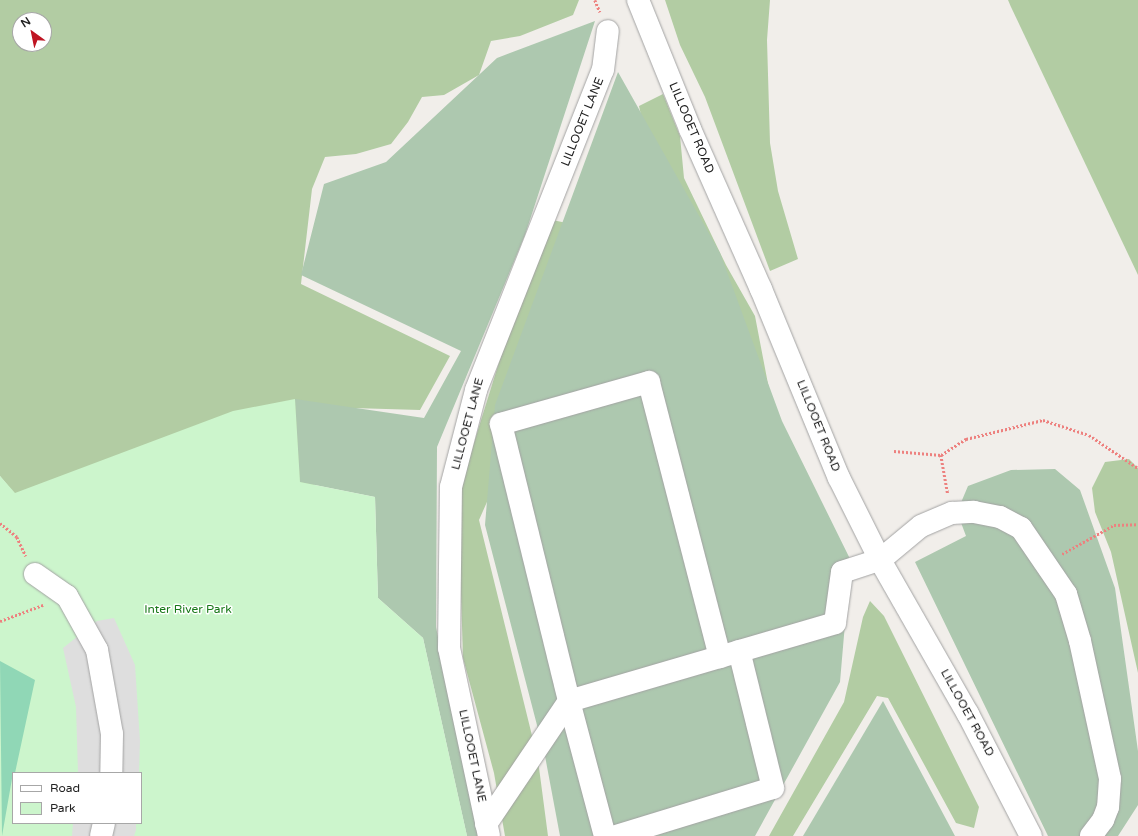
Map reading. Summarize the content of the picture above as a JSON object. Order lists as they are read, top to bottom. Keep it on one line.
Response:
{"streets":{"street":["LILLOOET LANE","LILLOOET ROAD"]},"parks":["Inter River Park"],"legend":["Road","Park"],"north":"top left"}
